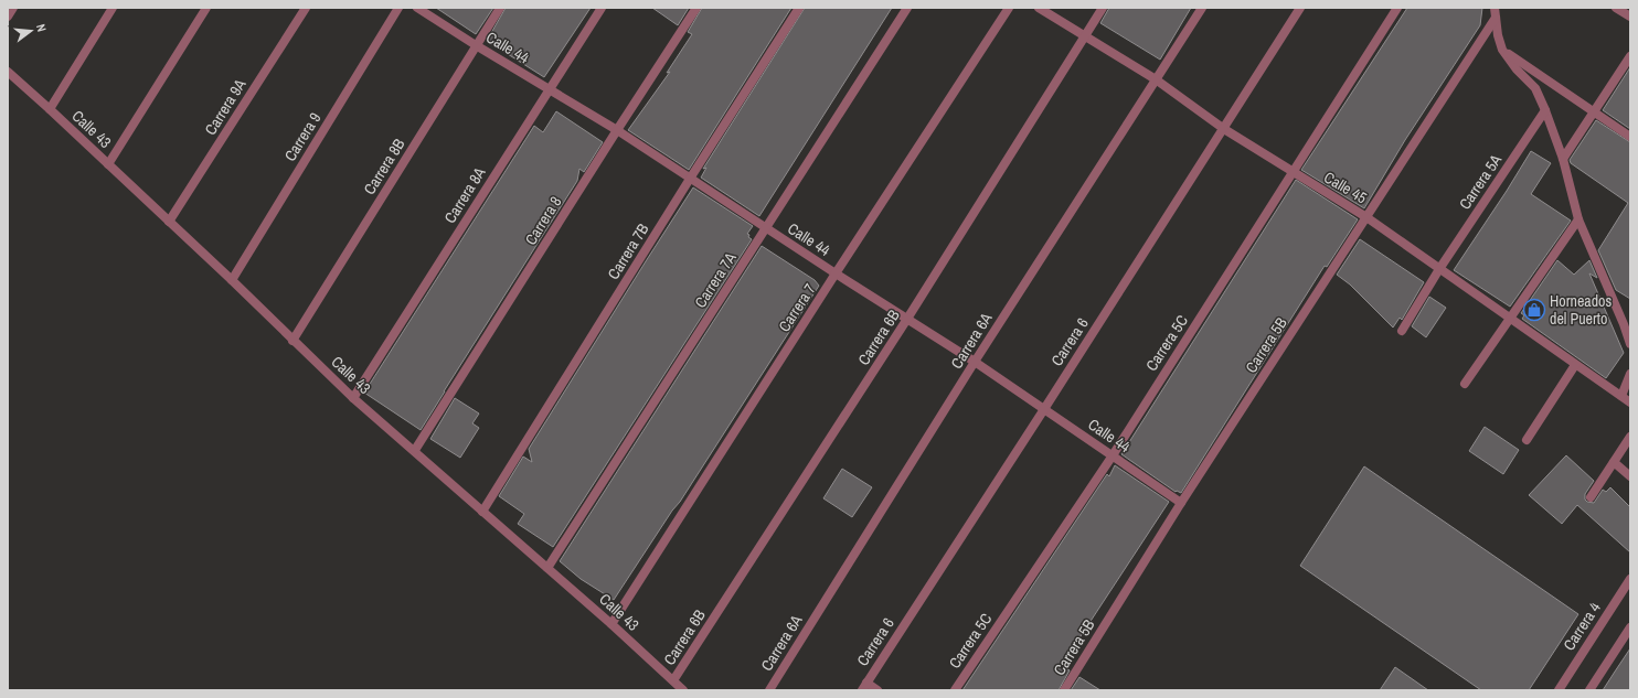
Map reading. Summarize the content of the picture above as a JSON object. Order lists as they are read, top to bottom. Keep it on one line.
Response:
{"streets":{"street":["Calle 44","Carrera 9A","Calle 43","Carrera 9","Carrera 8B","Carrera 5A","Calle 45","Carrera 8A","Carrera 8","Carrera 7B","Carrera 7A","Carrera 7","Carrera 6B","Carrera 6A","Carrera 6","Carrera 5C","Carrera 5B","Carrera 4"]},"crossings":[["Calle 44","Carrera 8B"],["Calle 44","Carrera 8A"],["Calle 44","Carrera 8"],["Calle 44","Carrera 7B"],["Calle 44","Carrera 7A"],["Calle 44","Carrera 7"],["Calle 44","Carrera 6B"],["Calle 44","Carrera 6A"],["Calle 44","Carrera 6"],["Calle 44","Carrera 5C"],["Calle 44","Carrera 5B"],["Carrera 9A","Calle 43"],["Calle 43","Carrera 9"],["Calle 43","Carrera 8B"],["Calle 43","Carrera 8A"],["Calle 43","Carrera 8"],["Calle 43","Carrera 7B"],["Calle 43","Carrera 7A"],["Calle 43","Carrera 7"],["Calle 43","Carrera 6B"],["Carrera 5A","Calle 45"],["Calle 45","Carrera 6B"],["Calle 45","Carrera 6A"],["Calle 45","Carrera 6"],["Calle 45","Carrera 5C"],["Calle 45","Carrera 5B"]],"places":{"shop":["Horneados del Puerto"]},"north":"right"}
